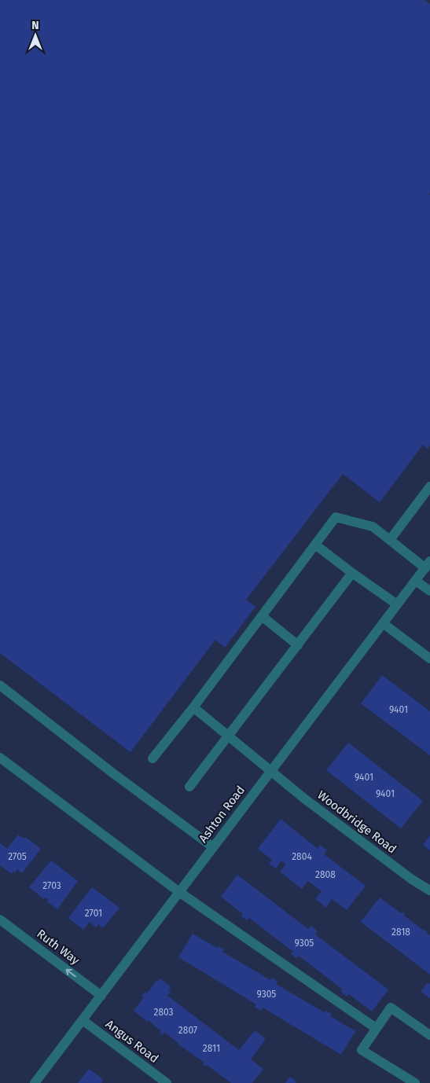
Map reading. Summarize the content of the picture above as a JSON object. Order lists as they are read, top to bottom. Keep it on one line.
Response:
{"streets":{"street":["Ashton Road","Woodbridge Road","Ruth Way","Angus Road"]},"crossings":[["Ashton Road","Woodbridge Road"],["Ashton Road","Ruth Way"],["Ashton Road","Angus Road"]],"one_way":["Ruth Way"],"house_numbers":["9401","9401","9401","2705","2804","2808","2703","2701","2818","9305","9305","2803","2807","2811"],"north":"top"}
